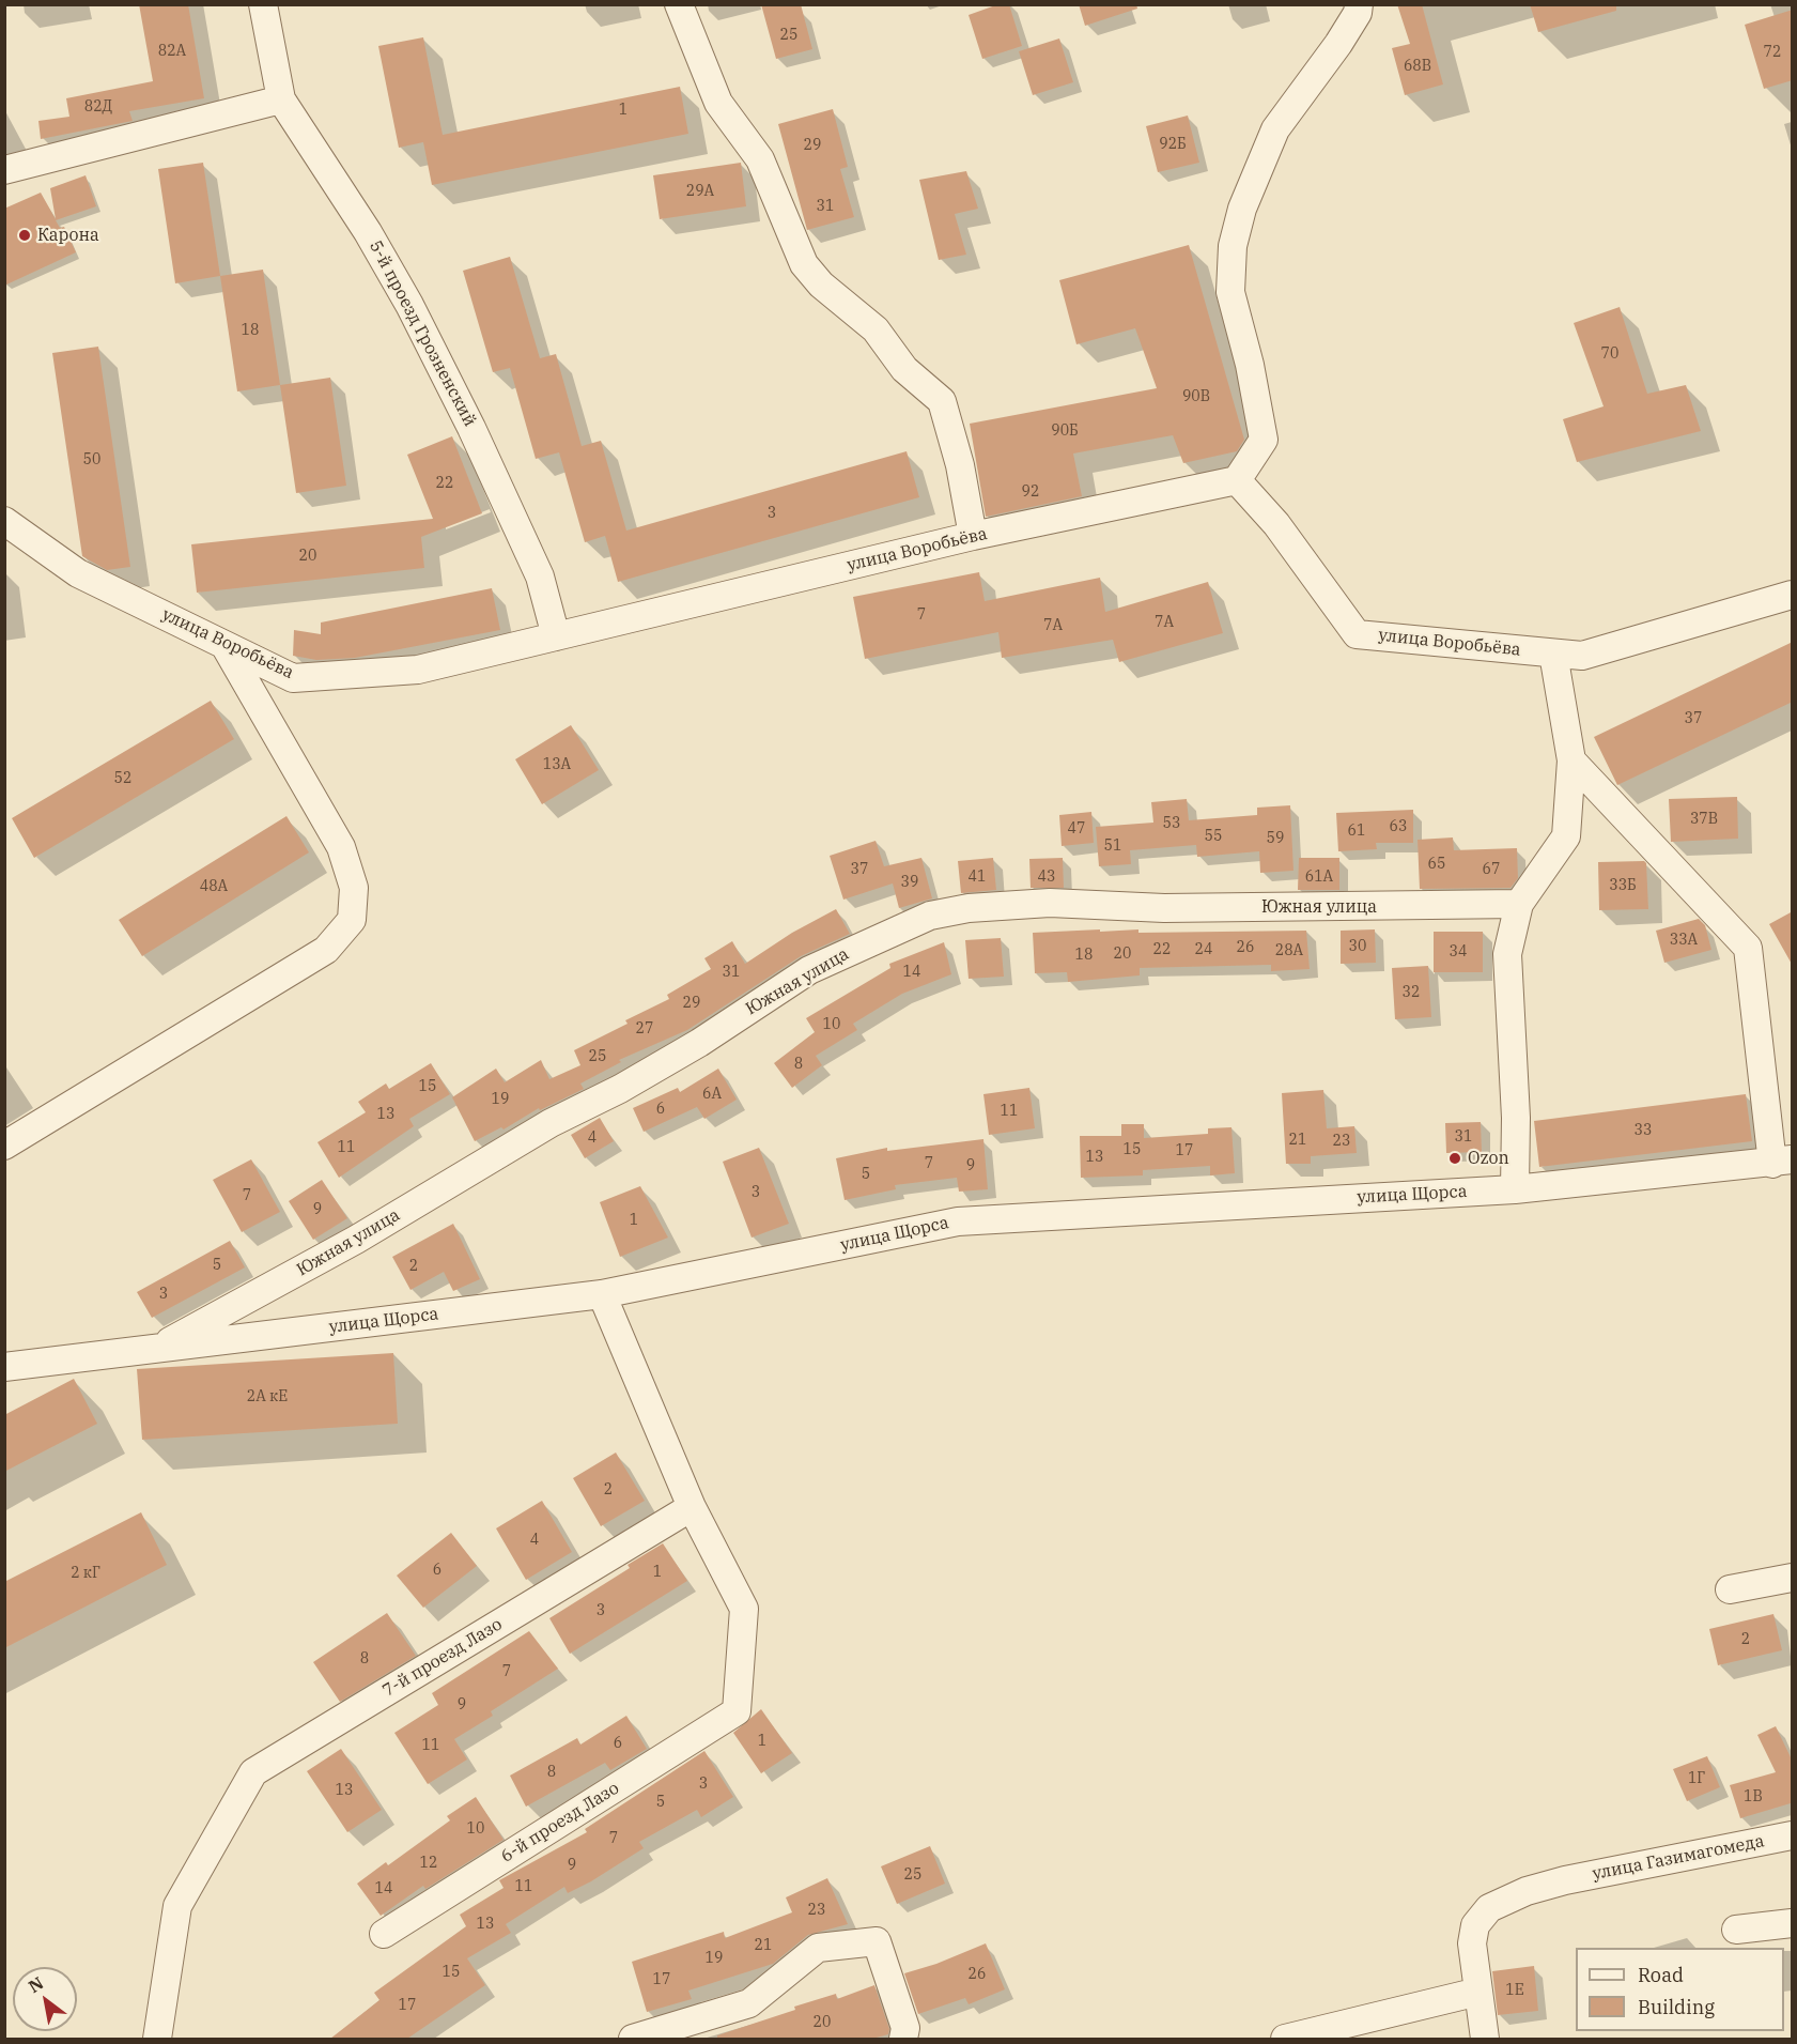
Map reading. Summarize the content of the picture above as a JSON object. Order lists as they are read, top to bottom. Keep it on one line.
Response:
{"streets":{"street":["5-й проезд Грозненский","улица Воробьёва","Южная улица","улица Щорса","7-й проезд Лазо","6-й проезд Лазо","улица Газимагомеда"]},"crossings":[["5-й проезд Грозненский","улица Воробьёва"],["Южная улица","улица Щорса"],["7-й проезд Лазо","6-й проезд Лазо"]],"places":["Карона","Ozon"],"house_numbers":["25","82А","72","68В","82Д","1","92Б","29","29А","31","18","70","90В","90Б","50","22","92","3","20","7","7А","7А","37","13А","52","37В","53","63","47","61","55","59","51","65","37","67","41","43","61А","39","33Б","48А","33А","30","26","22","24","28А","34","20","18","31","14","32","29","10","27","25","8","15","6А","19","6","11","13","33","31","4","21","23","11","15","17","13","7","9","5","3","7","9","1","5","2","3","2А кЕ","2","4","6","1","2 кГ","3","2","8","7","9","1","6","11","8","1Г","3","13","1В","5","10","7","12","9","25","11","14","23","13","21","19","15","26","17","1Е","17","20"],"legend":["Road","Building"],"north":"top left"}
